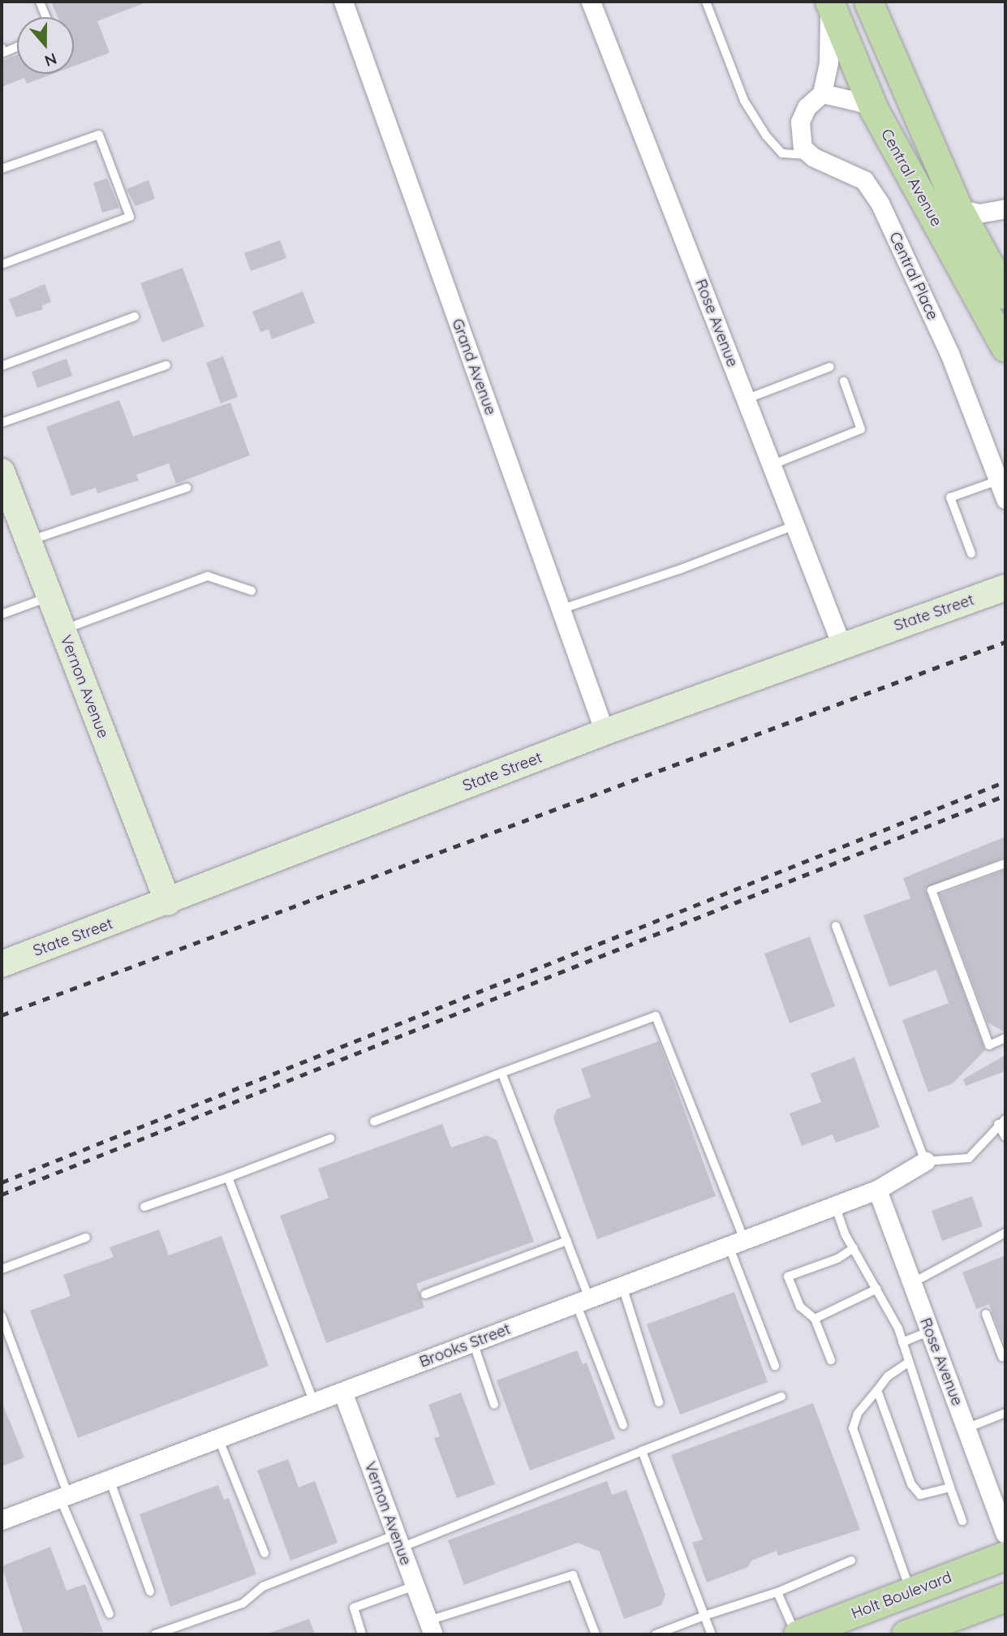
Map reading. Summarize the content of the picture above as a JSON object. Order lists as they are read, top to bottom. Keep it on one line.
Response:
{"streets":{"main road":["Central Avenue","Holt Boulevard"],"street":["Central Place","Rose Avenue","Grand Avenue","State Street","Vernon Avenue","Brooks Street"]},"crossings":[["Rose Avenue","State Street"],["Rose Avenue","Brooks Street"],["Grand Avenue","State Street"],["State Street","Vernon Avenue"],["Vernon Avenue","Brooks Street"]],"north":"bottom"}
